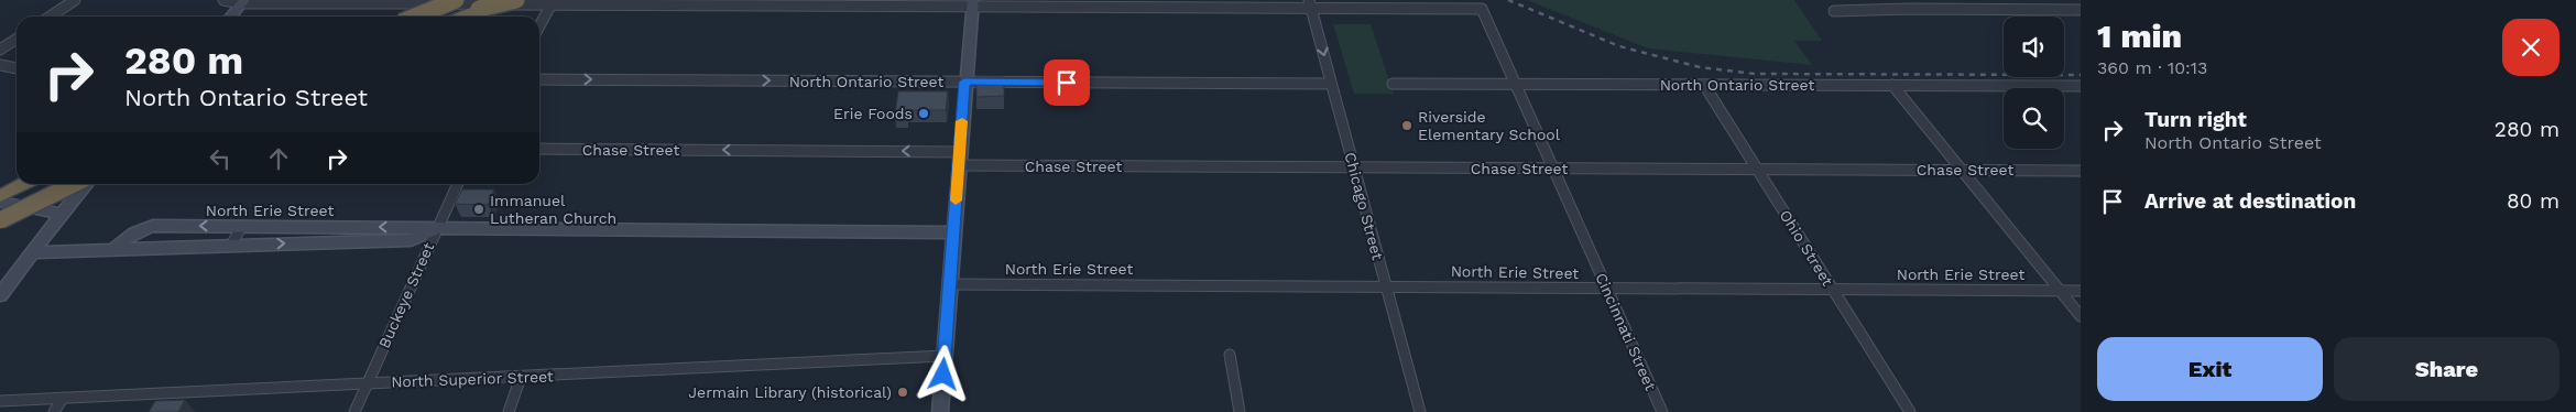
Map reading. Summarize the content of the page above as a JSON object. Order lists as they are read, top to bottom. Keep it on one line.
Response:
{"streets":{"street":["North Ontario Street","Chase Street","Chicago Street","North Erie Street","Ohio Street","Buckeye Street","Cincinnati Street","North Superior Street"]},"crossings":[["North Ontario Street","Chicago Street"],["North Ontario Street","Ohio Street"],["North Ontario Street","Cincinnati Street"],["Chase Street","Chicago Street"],["Chase Street","Ohio Street"],["Chase Street","Cincinnati Street"],["Chicago Street","North Erie Street"],["Chicago Street","Cincinnati Street"],["North Erie Street","Ohio Street"],["North Erie Street","Buckeye Street"],["North Erie Street","Cincinnati Street"],["Buckeye Street","North Superior Street"]],"places":["Erie Foods","Riverside Elementary School","Immanuel Lutheran Church","Jermain Library (historical)"],"page":{"heading":["1 min","360 m · 10:13"],"turn":["280 m","North Ontario Street"],"list":[{"name":"Turn right","note":"North Ontario Street","value":"280 m"},{"name":"Arrive at destination","value":"80 m"}],"buttons":["Exit","Share"]}}
